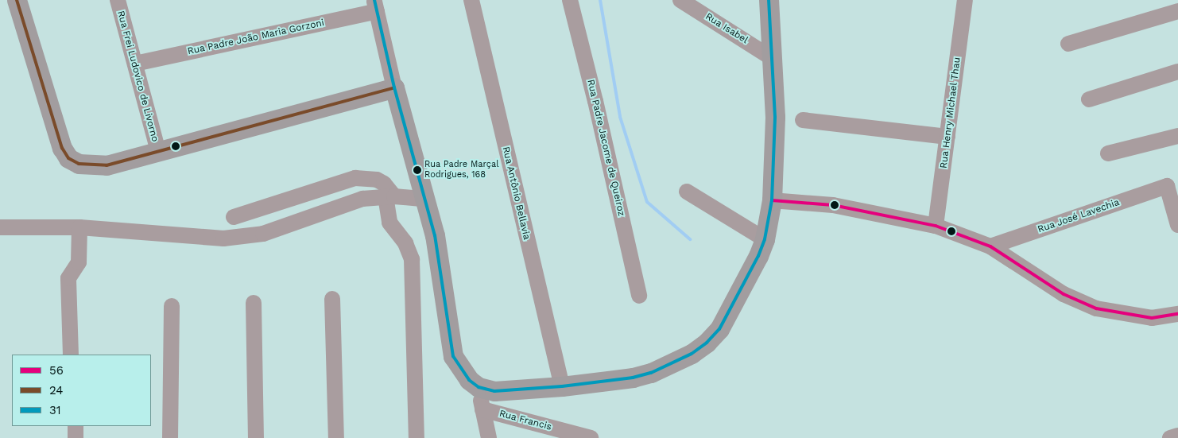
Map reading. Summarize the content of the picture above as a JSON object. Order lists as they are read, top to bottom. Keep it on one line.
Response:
{"streets":{"street":["Rua Isabel","Rua Padre João Maria Gorzoni","Rua Frei Ludovico de Livorno","Rua Henry Michael Thau","Rua Padre Jacome de Queiroz","Rua Antônio Bellavia","Rua José Lavechia","Rua Francis"]},"crossings":[["Rua Padre João Maria Gorzoni","Rua Frei Ludovico de Livorno"]],"places":["Rua Padre Marçal Rodrigues, 168"],"lines":["transit line 24","transit line 31","transit line 56"],"legend":["56","24","31"]}
